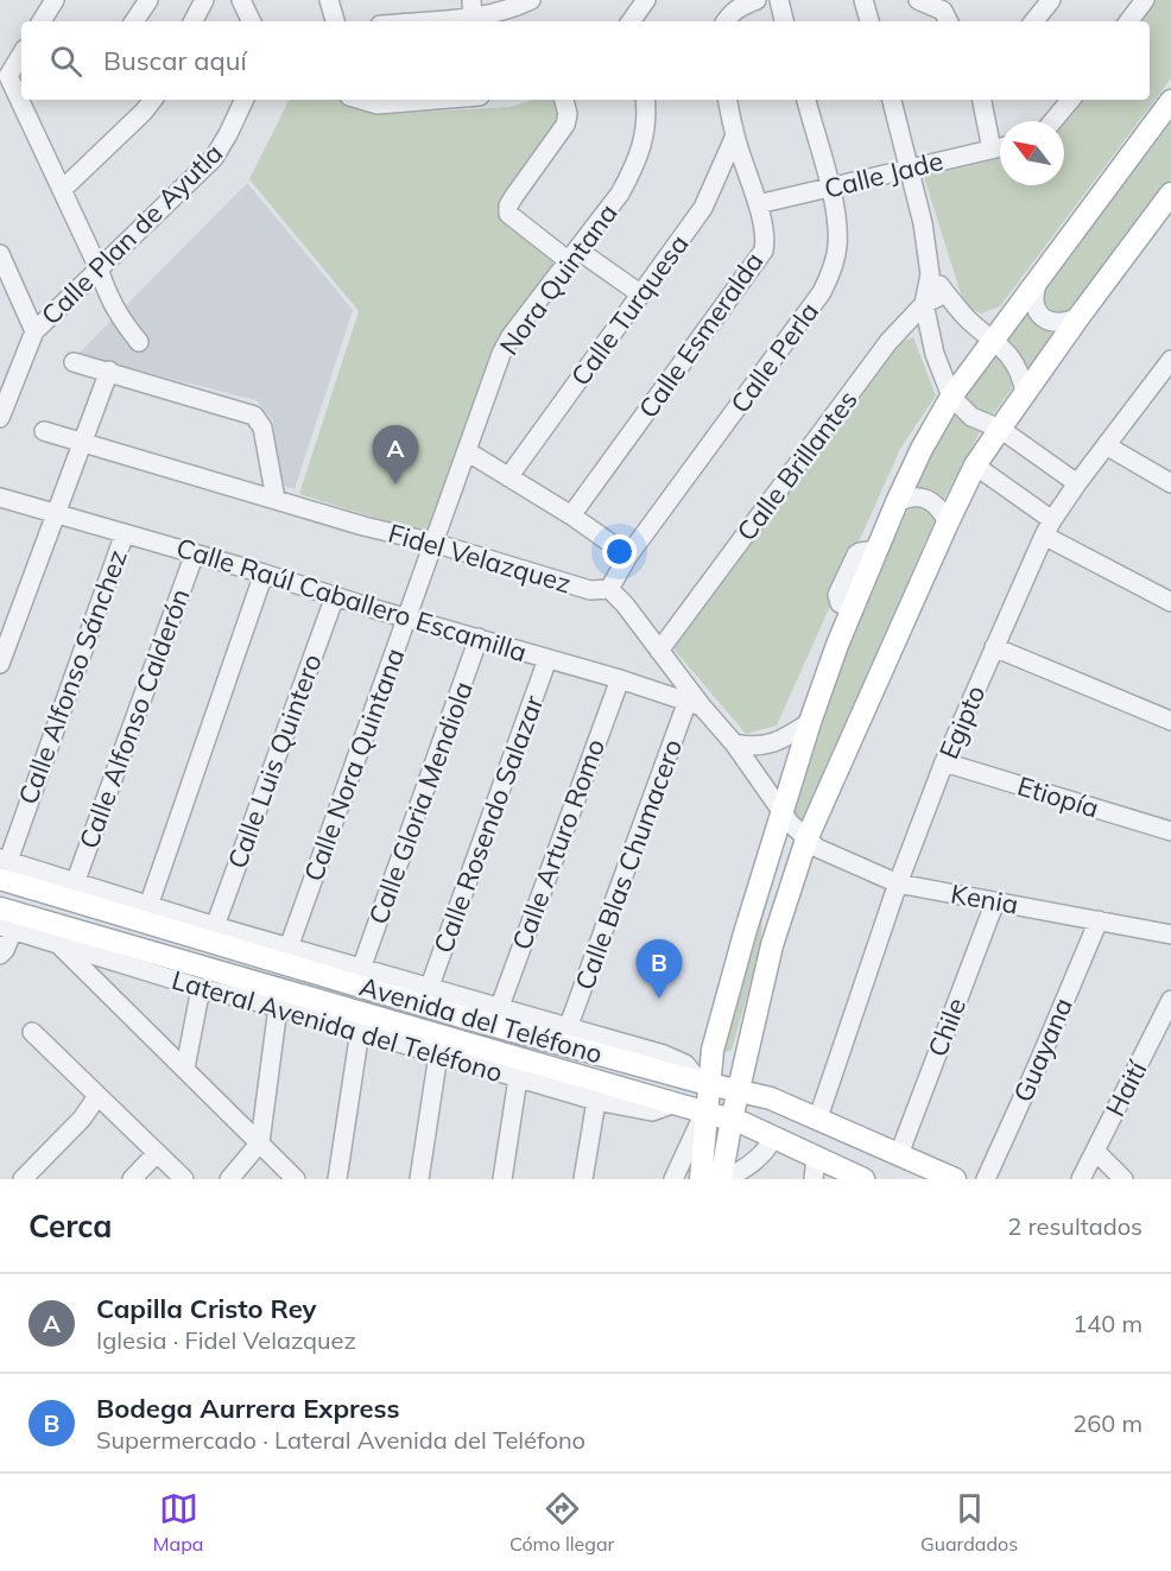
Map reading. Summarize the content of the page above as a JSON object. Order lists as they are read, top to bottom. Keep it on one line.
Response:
{"streets":{"main road":["Avenida del Teléfono"],"street":["Calle Jade","Calle Plan de Ayutla","Nora Quintana","Calle Turquesa","Calle Esmeralda","Calle Perla","Calle Brillantes","Fidel Velazquez","Calle Raúl Caballero Escamilla","Calle Alfonso Sánchez","Calle Alfonso Calderón","Egipto","Calle Luis Quintero","Calle Nora Quintana","Etiopía","Calle Gloria Mendiola","Calle Rosendo Salazar","Calle Arturo Romo","Calle Blas Chumacero","Kenia","Lateral Avenida del Teléfono","Chile","Guayana","Haití"]},"crossings":[["Calle Jade","Calle Esmeralda"],["Calle Jade","Calle Perla"],["Nora Quintana","Fidel Velazquez"],["Nora Quintana","Calle Nora Quintana"],["Calle Turquesa","Calle Esmeralda"],["Calle Perla","Fidel Velazquez"],["Calle Brillantes","Fidel Velazquez"],["Fidel Velazquez","Calle Raúl Caballero Escamilla"],["Fidel Velazquez","Calle Nora Quintana"],["Fidel Velazquez","Calle Blas Chumacero"],["Fidel Velazquez","Kenia"],["Calle Raúl Caballero Escamilla","Calle Alfonso Sánchez"],["Calle Raúl Caballero Escamilla","Calle Alfonso Calderón"],["Calle Raúl Caballero Escamilla","Calle Luis Quintero"],["Calle Raúl Caballero Escamilla","Calle Nora Quintana"],["Calle Raúl Caballero Escamilla","Calle Gloria Mendiola"],["Calle Raúl Caballero Escamilla","Calle Rosendo Salazar"],["Calle Raúl Caballero Escamilla","Calle Arturo Romo"],["Calle Raúl Caballero Escamilla","Calle Blas Chumacero"],["Calle Alfonso Sánchez","Avenida del Teléfono"],["Egipto","Etiopía"],["Egipto","Kenia"],["Egipto","Avenida del Teléfono"],["Kenia","Chile"],["Kenia","Guayana"],["Avenida del Teléfono","Lateral Avenida del Teléfono"],["Avenida del Teléfono","Chile"]],"north":"top left","page":{"search":"Buscar aquí","pins":["A","B"],"heading":["Cerca","2 resultados"],"list":[{"mark":"A","name":"Capilla Cristo Rey","note":"Iglesia · Fidel Velazquez","value":"140 m"},{"mark":"B","name":"Bodega Aurrera Express","note":"Supermercado · Lateral Avenida del Teléfono","value":"260 m"}],"nav":["Mapa","Cómo llegar","Guardados"]}}
